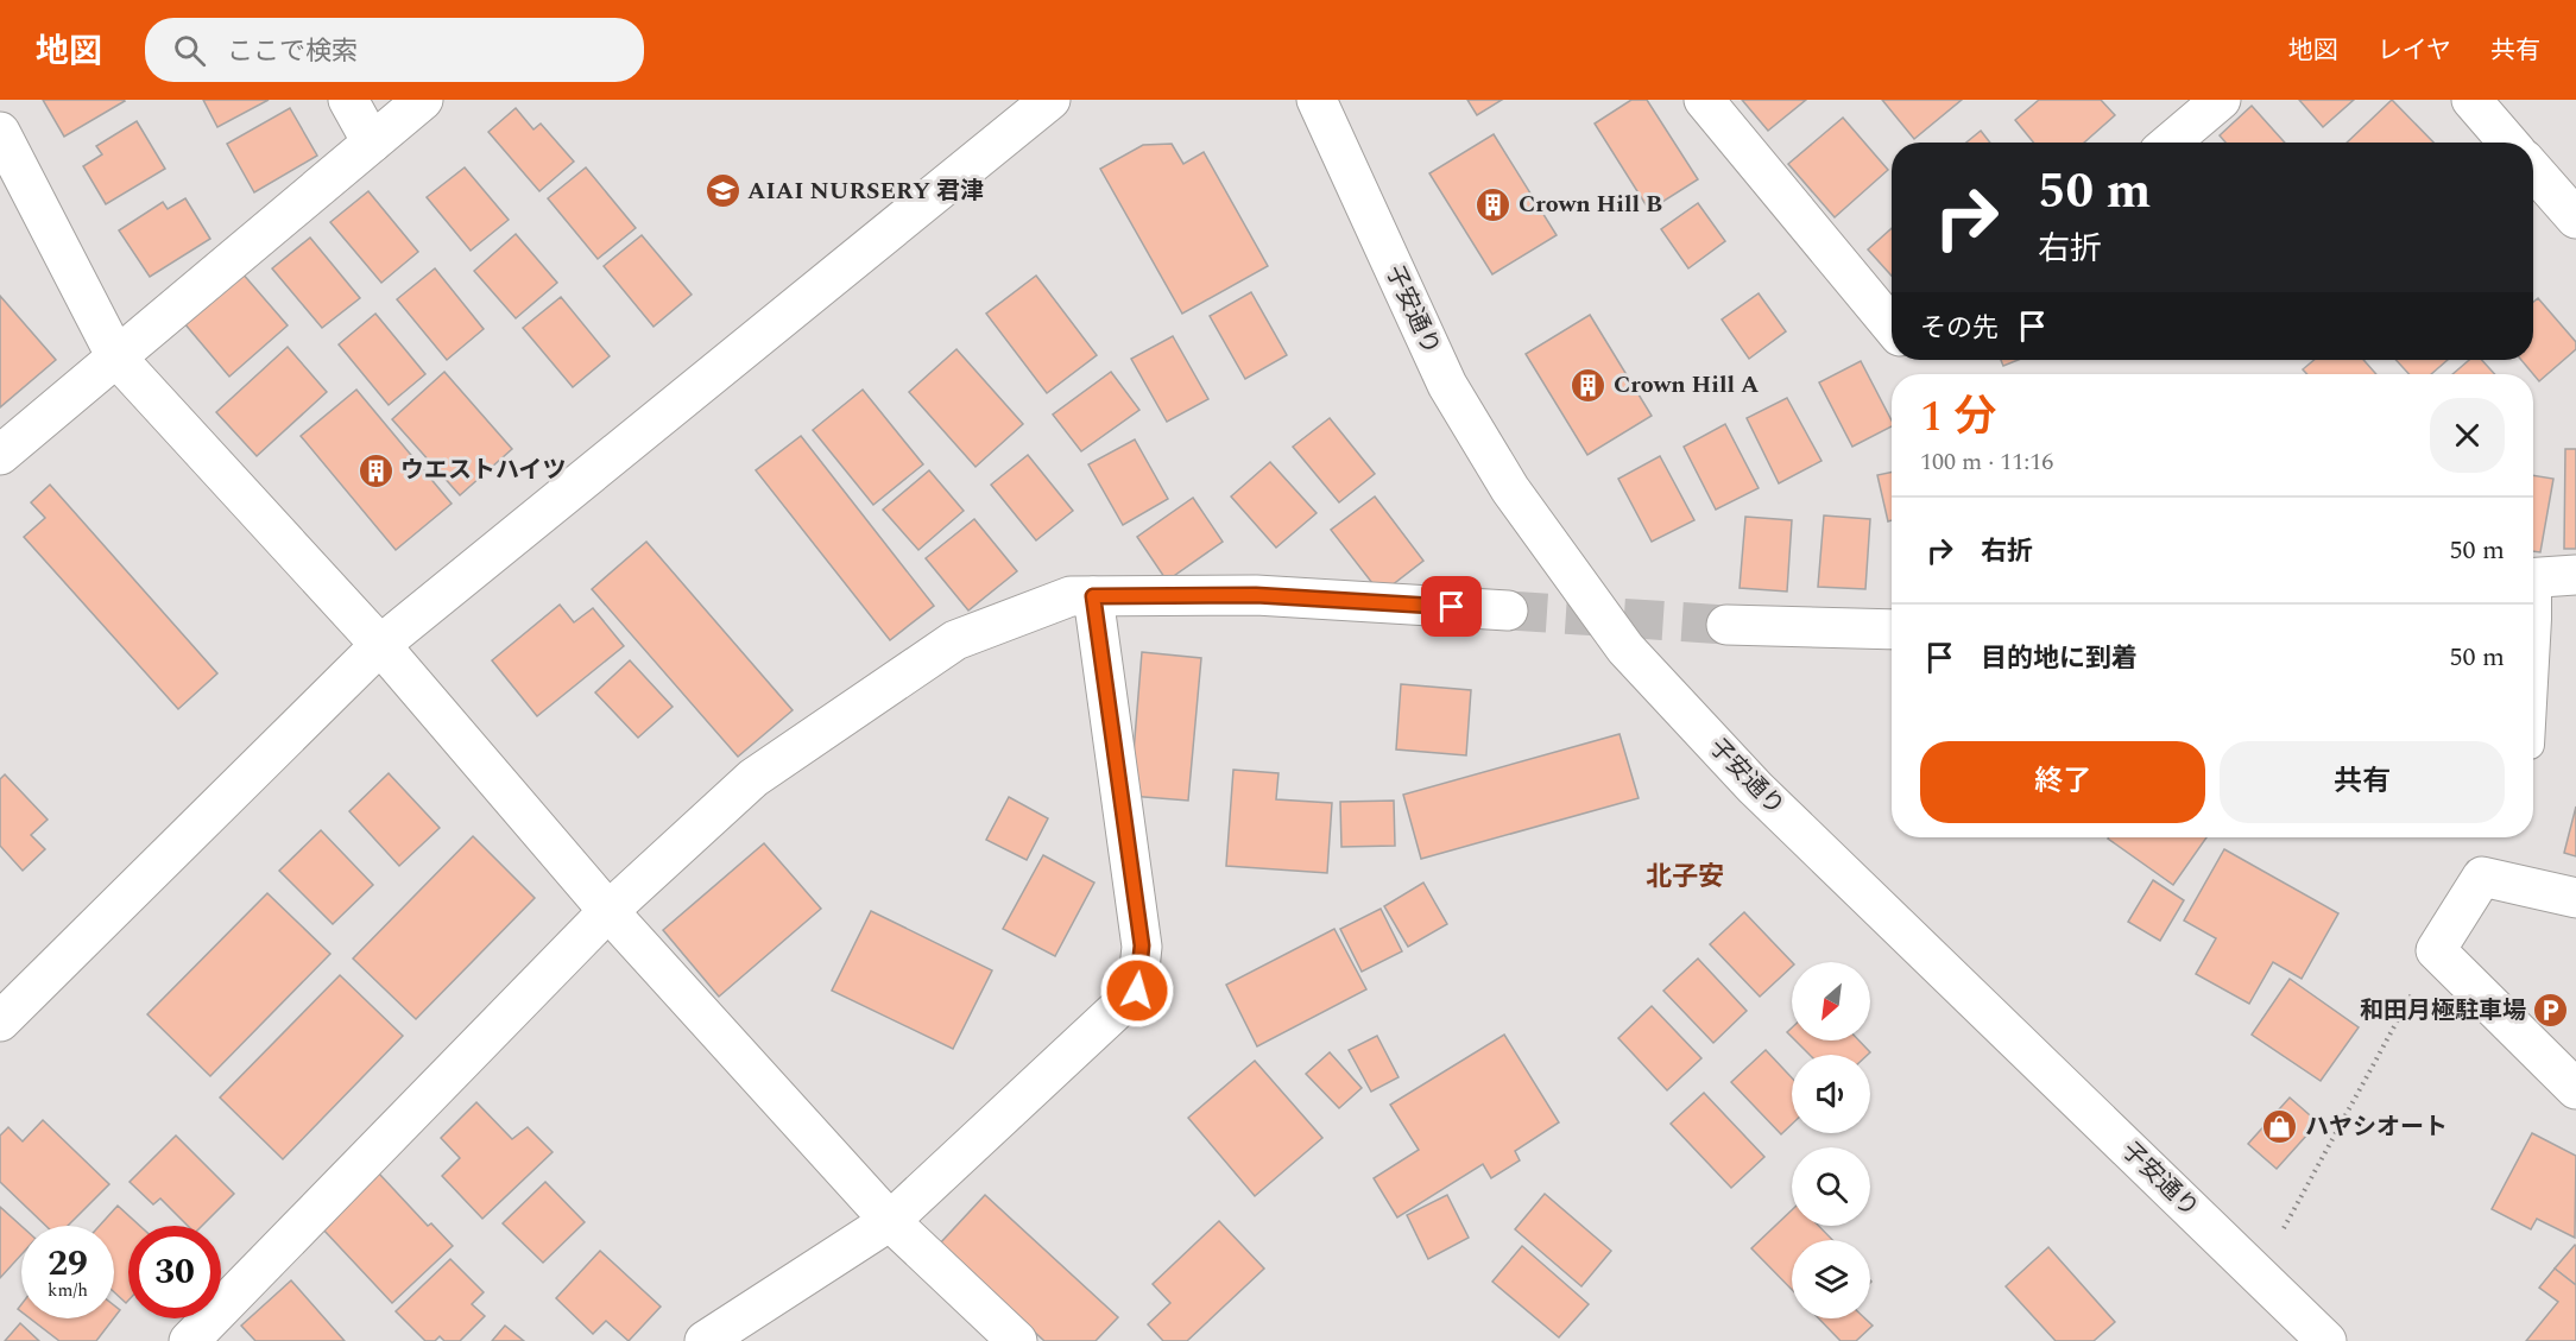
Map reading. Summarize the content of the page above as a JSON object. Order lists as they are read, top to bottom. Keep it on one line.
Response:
{"streets":{"street":["子安通り"]},"districts":["北子安"],"places":{"school or university":["AIAI NURSERY 君津"],"building":["Crown Hill B","Crown Hill A","ウエストハイツ"],"parking":["和田月極駐車場"],"shop":["ハヤシオート"]},"north":"bottom left","page":{"header":"地図","search":"ここで検索","nav":["地図","レイヤ","共有"],"turn":["50 m","右折"],"then":"その先","heading":["1 分","100 m · 11:16"],"list":[{"name":"右折","value":"50 m"},{"name":"目的地に到着","value":"50 m"}],"buttons":["終了","共有"],"speed":"29 km/h","limit":"30"}}
